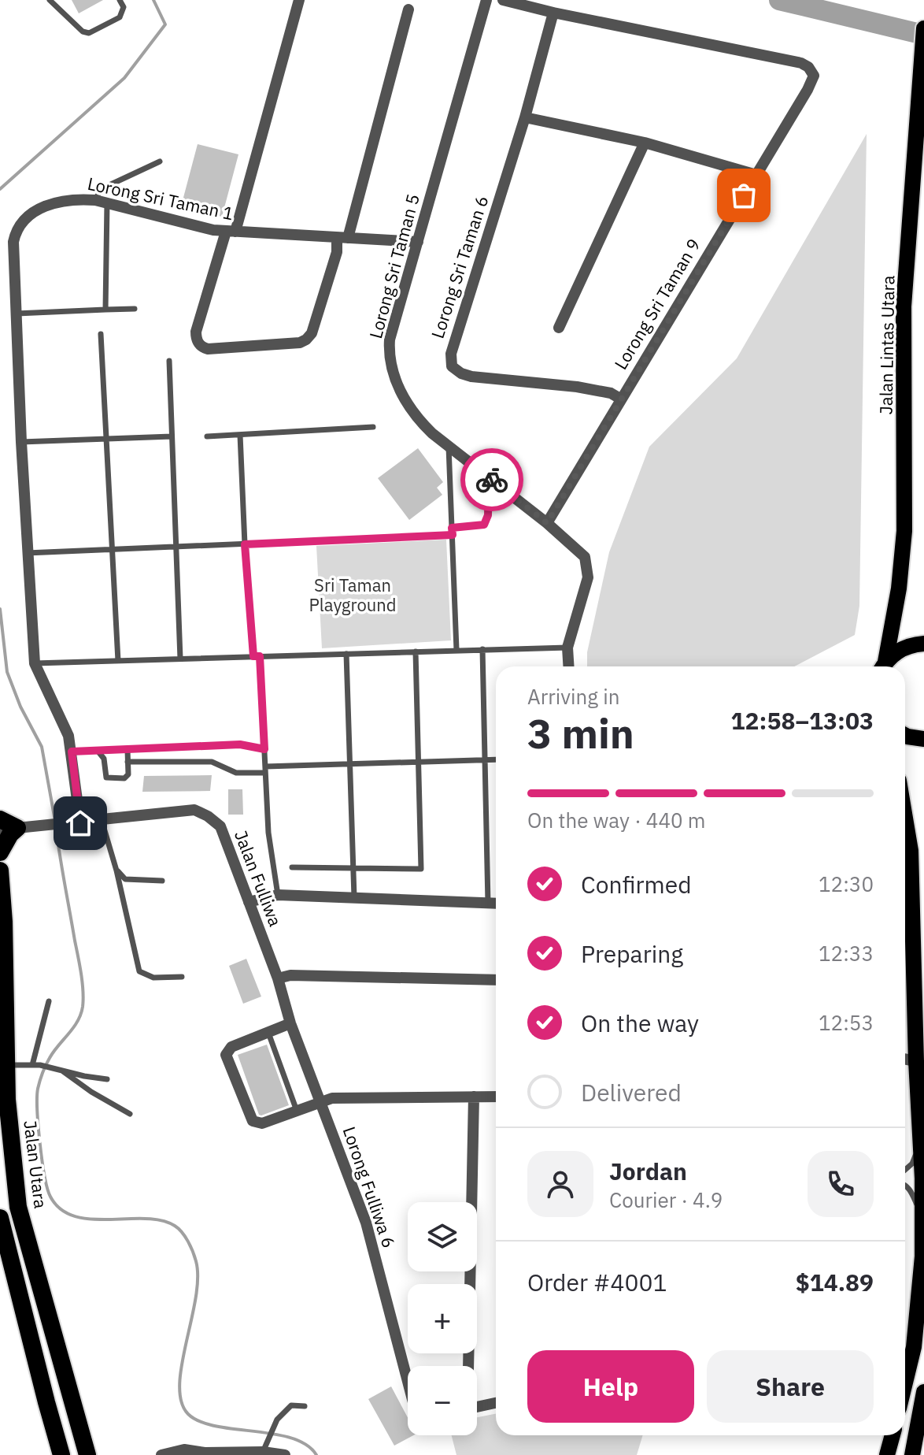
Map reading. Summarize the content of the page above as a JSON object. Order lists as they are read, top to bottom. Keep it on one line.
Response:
{"streets":{"highway":["Jalan Utara"],"main road":["Jalan Lintas Utara"],"street":["Lorong Sri Taman 1","Lorong Sri Taman 5","Lorong Sri Taman 6","Lorong Sri Taman 9","Jalan Fulliwa","Lorong Fulliwa 6"]},"crossings":[["Lorong Sri Taman 1","Lorong Sri Taman 5"],["Lorong Sri Taman 1","Jalan Fulliwa"],["Lorong Sri Taman 5","Lorong Sri Taman 9"],["Lorong Sri Taman 6","Lorong Sri Taman 9"],["Jalan Fulliwa","Lorong Fulliwa 6"]],"parks":["Sri Taman Playground"],"page":{"heading":["3 min","Arriving in","12:58–13:03"],"panel":["Jordan","Courier · 4.9","Order #4001","$14.89"],"bar":"On the way · 440 m","list":[["Confirmed","12:30"],["Preparing","12:33"],["On the way","12:53"],"Delivered"],"map_buttons":["+","−"],"buttons":["Help","Share"]}}
